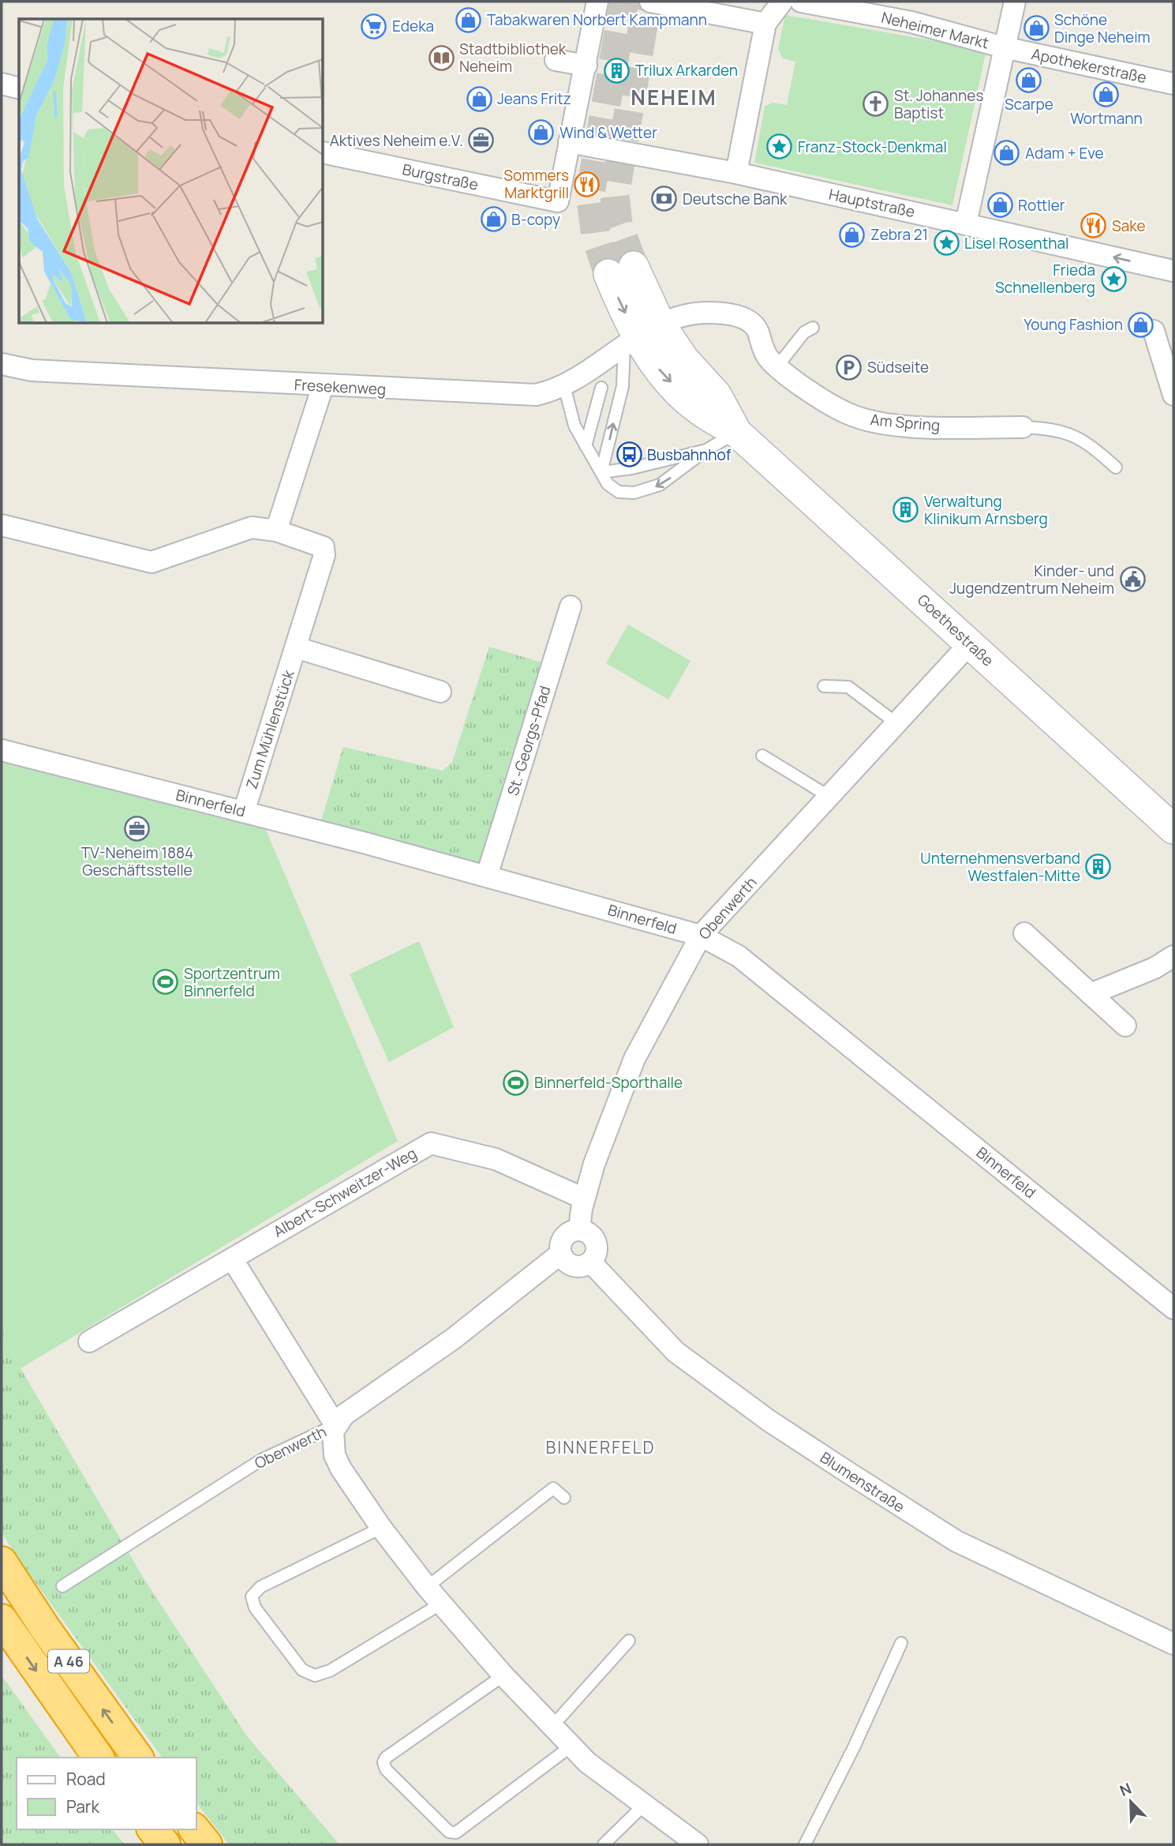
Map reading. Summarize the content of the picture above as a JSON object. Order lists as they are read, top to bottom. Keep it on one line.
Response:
{"streets":{"highway":["A 46"],"street":["Neheimer Markt","Apothekerstraße","Burgstraße","Hauptstraße","Fresekenweg","Am Spring","Goethestraße","Zum Mühlenstück","St.-Georgs-Pfad","Binnerfeld","Obenwerth","Albert-Schweitzer-Weg","Blumenstraße"]},"crossings":[["Neheimer Markt","Apothekerstraße"],["Burgstraße","Hauptstraße"],["Fresekenweg","Am Spring"],["Fresekenweg","Goethestraße"],["Am Spring","Goethestraße"],["Goethestraße","Obenwerth"],["Zum Mühlenstück","Binnerfeld"],["St.-Georgs-Pfad","Binnerfeld"],["Binnerfeld","Obenwerth"],["Obenwerth","Albert-Schweitzer-Weg"],["Obenwerth","Blumenstraße"]],"districts":["NEHEIM","BINNERFELD"],"places":{"shop":["Tabakwaren Norbert Kampmann","Schöne Dinge Neheim","Scarpe","Wortmann","Jeans Fritz","Wind & Wetter","Adam + Eve","Rottler","B-copy","Zebra 21","Young Fashion"],"supermarket":["Edeka"],"library":["Stadtbibliothek Neheim"],"building":["Trilux Arkarden","Verwaltung Klinikum Arnsberg","Unternehmensverband Westfalen-Mitte"],"church":["St. Johannes Baptist"],"office":["Aktives Neheim e.V.","TV-Neheim 1884 Geschäftsstelle"],"place":["Franz-Stock-Denkmal","Lisel Rosenthal","Frieda Schnellenberg"],"restaurant":["Sommers Marktgrill","Sake"],"bank":["Deutsche Bank"],"parking":["Südseite"],"bus stop":["Busbahnhof"],"public building":["Kinder- und Jugendzentrum Neheim"],"sports":["Sportzentrum Binnerfeld","Binnerfeld-Sporthalle"]},"legend":["Road","Park"],"north":"top left"}
